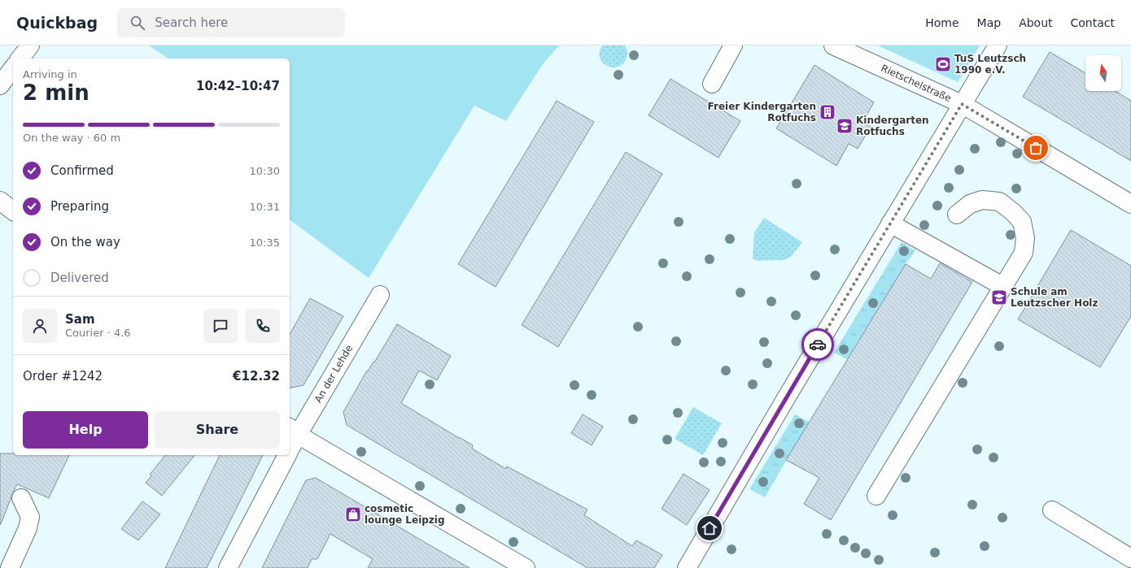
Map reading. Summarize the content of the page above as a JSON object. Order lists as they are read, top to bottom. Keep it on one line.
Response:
{"streets":{"street":["Rietschelstraße","An der Lehde"]},"places":{"sports":["TuS Leutzsch 1990 e.V."],"building":["Freier Kindergarten Rotfuchs"],"school or university":["Kindergarten Rotfuchs","Schule am Leutzscher Holz"],"shop":["cosmetic lounge Leipzig"]},"north":"top","page":{"header":"Quickbag","search":"Search here","nav":["Home","Map","About","Contact"],"heading":["2 min","Arriving in","10:42–10:47"],"panel":["Sam","Courier · 4.6","Order #1242","€12.32"],"bar":"On the way · 60 m","list":[["Confirmed","10:30"],["Preparing","10:31"],["On the way","10:35"],"Delivered"],"buttons":["Help","Share"]}}
